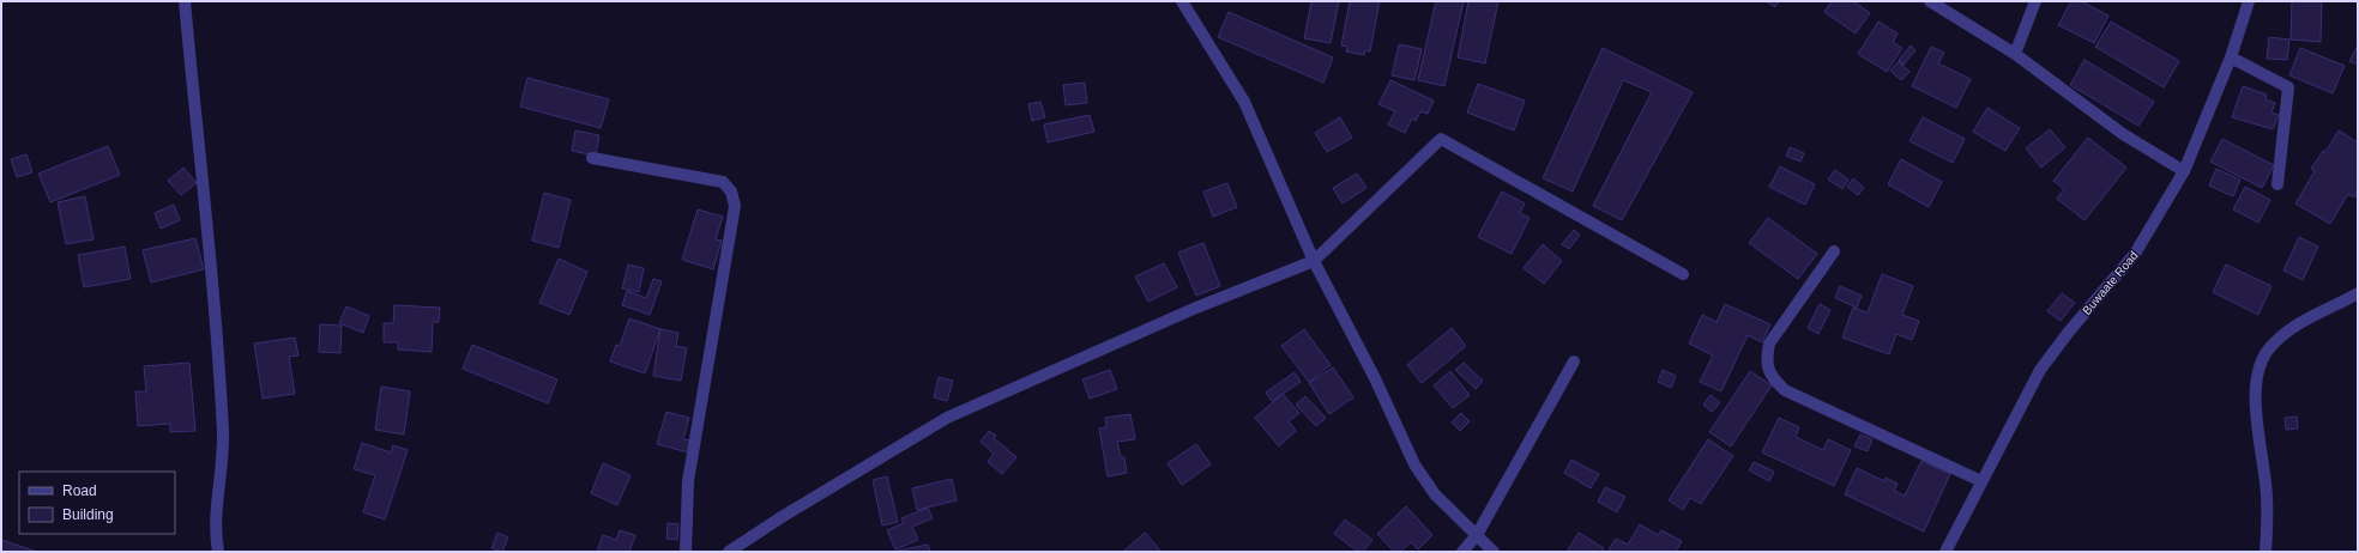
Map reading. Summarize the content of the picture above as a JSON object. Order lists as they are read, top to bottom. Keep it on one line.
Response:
{"streets":{"street":["Buwaate Road"]},"legend":["Road","Building"]}
